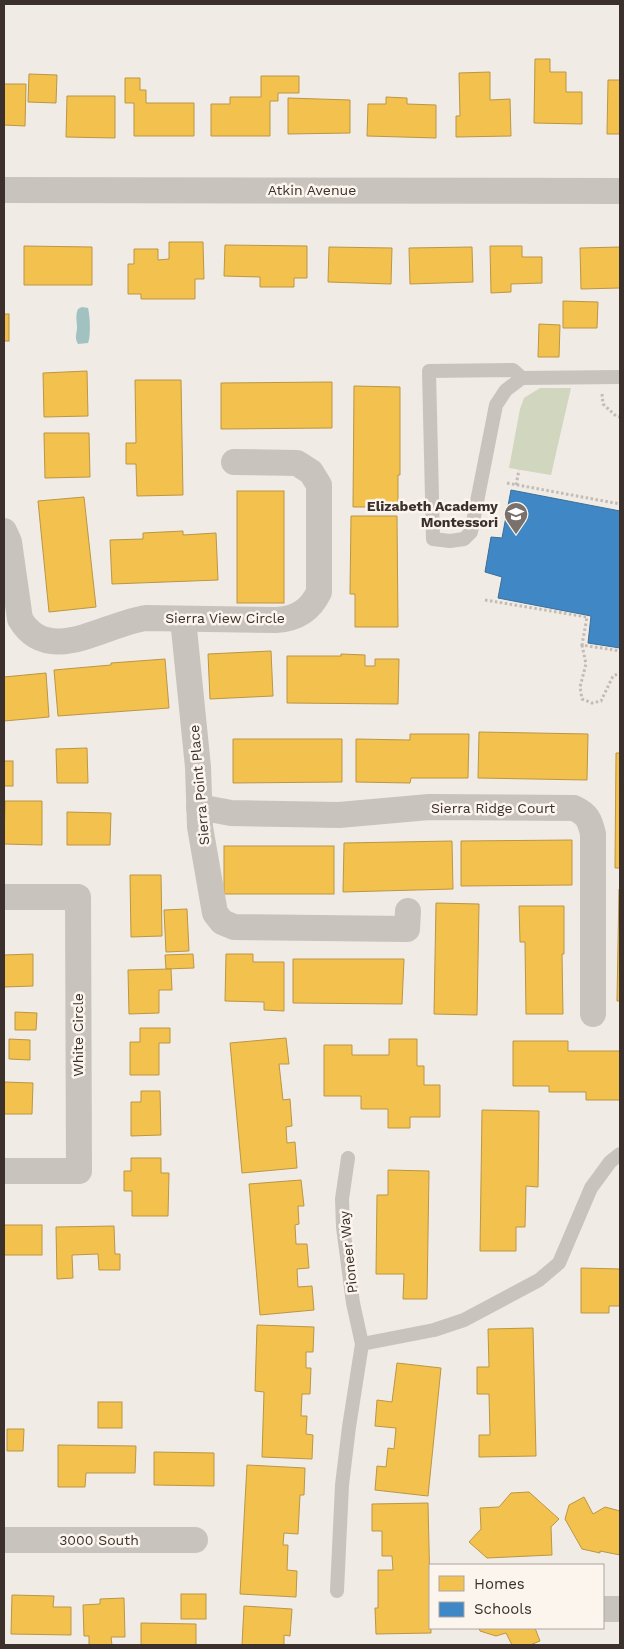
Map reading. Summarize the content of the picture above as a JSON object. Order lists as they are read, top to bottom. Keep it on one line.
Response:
{"streets":{"street":["Atkin Avenue","Sierra View Circle","Sierra Point Place","Sierra Ridge Court","White Circle","3000 South"],"lane":["Pioneer Way"]},"crossings":[["Sierra View Circle","Sierra Point Place"],["Sierra Point Place","Sierra Ridge Court"]],"places":{"school or university":["Elizabeth Academy Montessori"]},"legend":["Homes","Schools"]}
